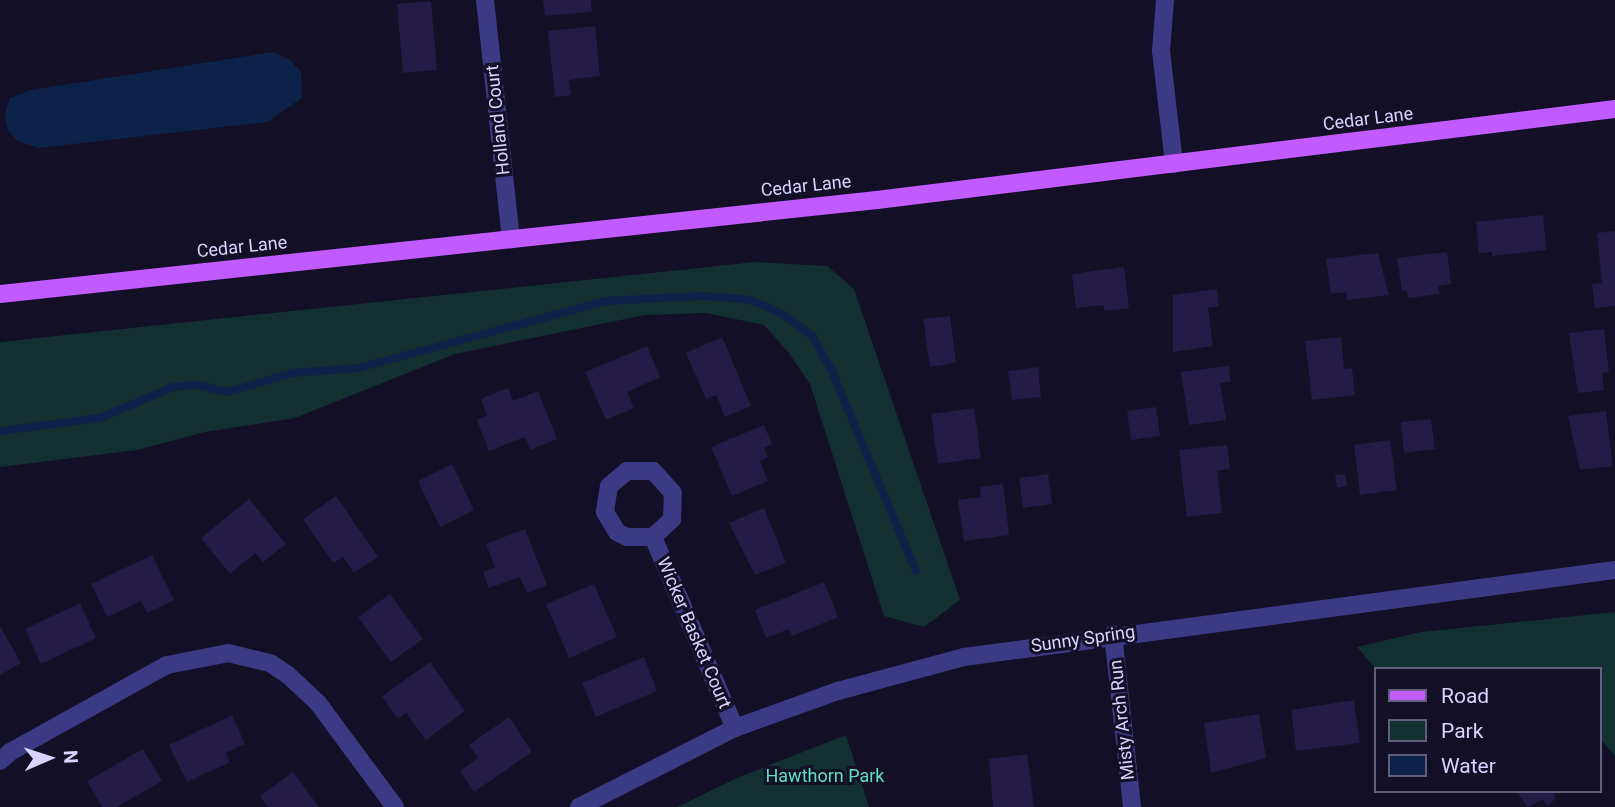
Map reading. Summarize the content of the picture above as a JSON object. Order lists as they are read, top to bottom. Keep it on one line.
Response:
{"streets":{"main road":["Cedar Lane"],"street":["Holland Court","Wicker Basket Court","Sunny Spring","Misty Arch Run"]},"crossings":[["Cedar Lane","Holland Court"],["Wicker Basket Court","Sunny Spring"],["Sunny Spring","Misty Arch Run"]],"parks":["Hawthorn Park"],"legend":["Road","Park","Water"],"north":"right"}
